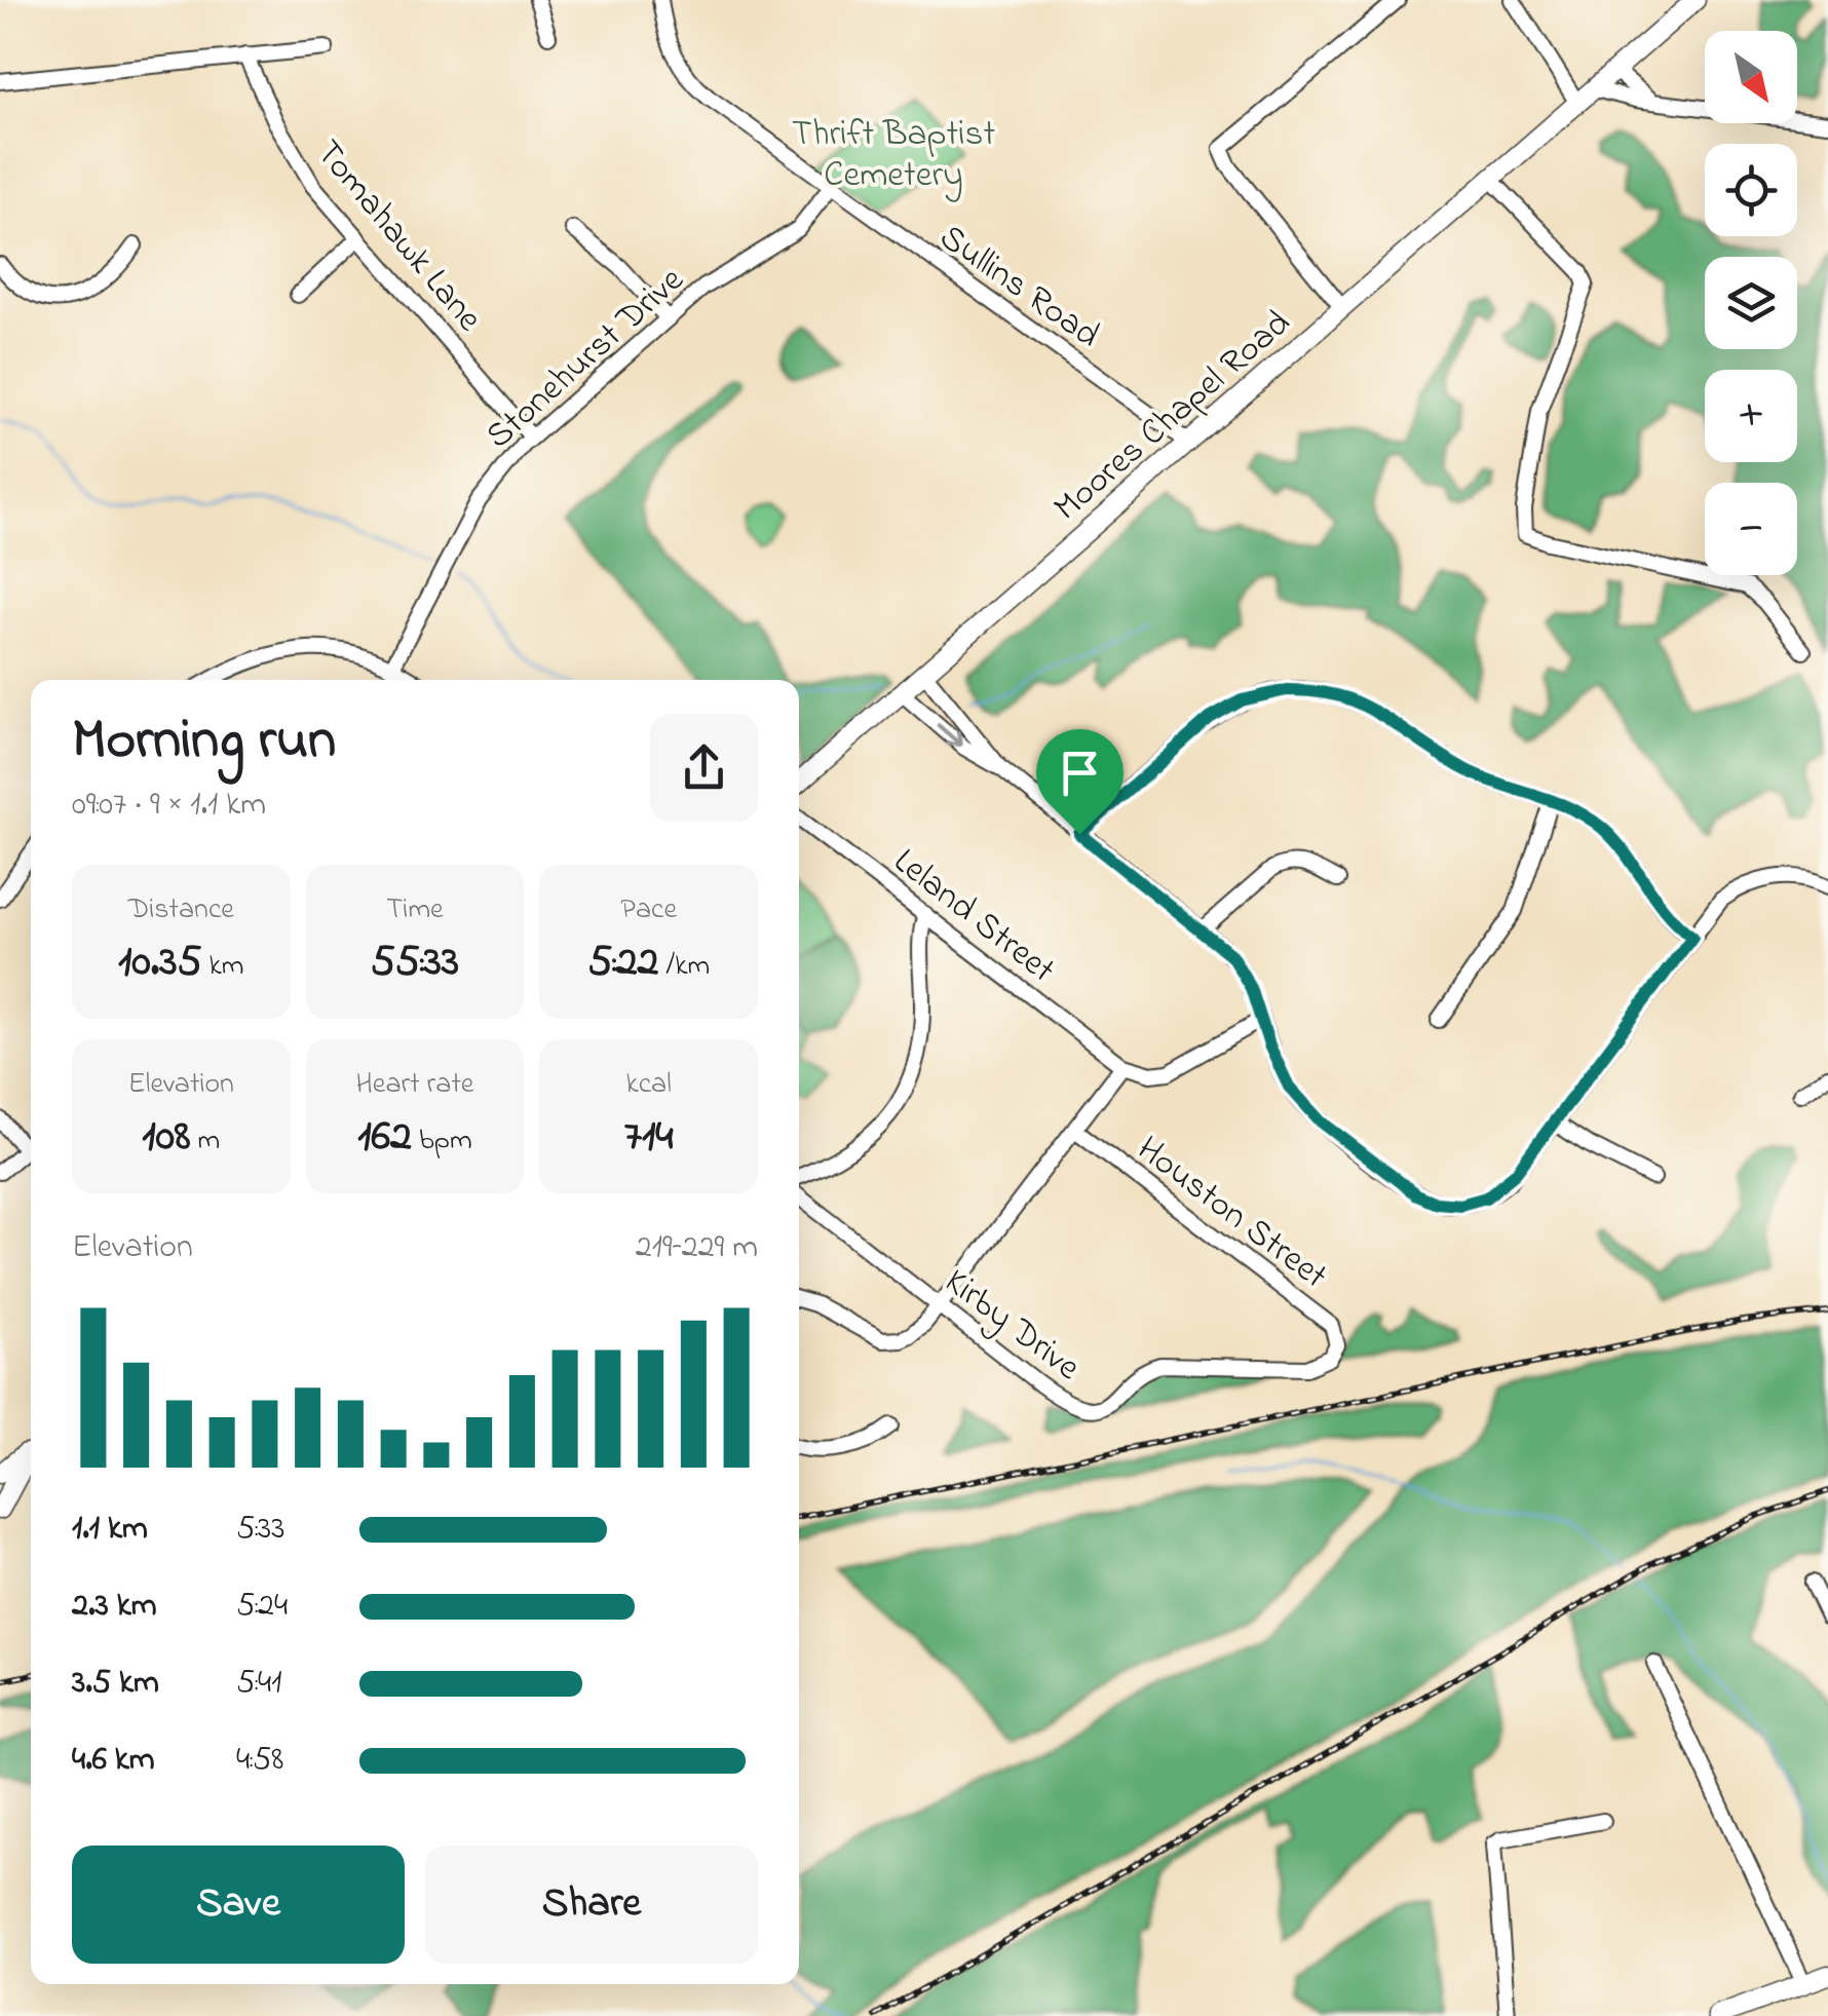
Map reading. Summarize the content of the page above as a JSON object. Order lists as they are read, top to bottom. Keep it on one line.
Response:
{"streets":{"main road":["Moores Chapel Road"],"street":["Tomahawk Lane","Sullins Road","Stonehurst Drive","Leland Street","Houston Street","Kirby Drive"]},"crossings":[["Tomahawk Lane","Stonehurst Drive"],["Sullins Road","Stonehurst Drive"],["Sullins Road","Moores Chapel Road"],["Houston Street","Kirby Drive"]],"parks":["Thrift Baptist Cemetery"],"north":"bottom right","page":{"map_buttons":["+","−"],"heading":["Morning run","09:07 · 9 × 1.1 km"],"stats":[["Distance","10.35 km"],["Time","55:33"],["Pace","5:22 /km"],["Elevation","108 m"],["Heart rate","162 bpm"],["kcal","714"]],"chart":["Elevation","219–229 m"],"list":[{"name":"1.1 km","note":"5:33"},{"name":"2.3 km","note":"5:24"},{"name":"3.5 km","note":"5:41"},{"name":"4.6 km","note":"4:58"}],"buttons":["Save","Share"]}}
